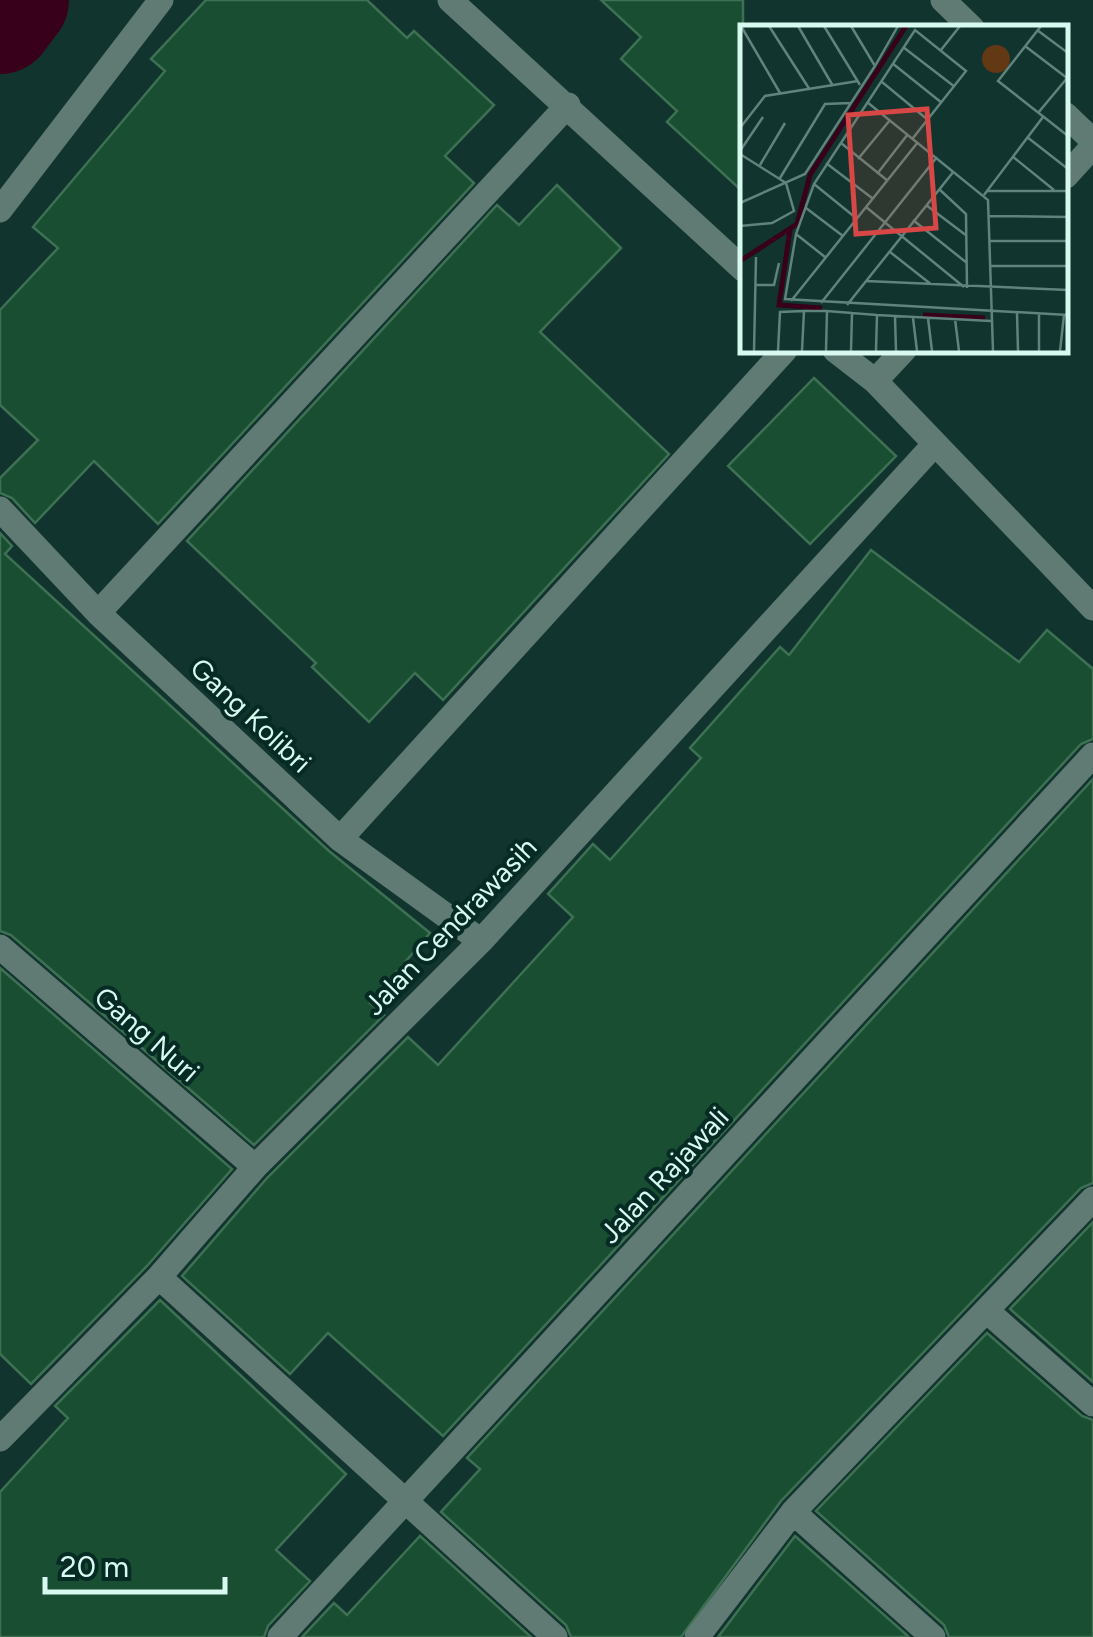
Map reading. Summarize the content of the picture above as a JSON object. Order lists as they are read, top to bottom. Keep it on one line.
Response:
{"streets":{"street":["Gang Kolibri","Jalan Cendrawasih","Gang Nuri","Jalan Rajawali"]},"crossings":[["Gang Kolibri","Jalan Cendrawasih"],["Jalan Cendrawasih","Gang Nuri"]],"scale_bar":"20 m"}
